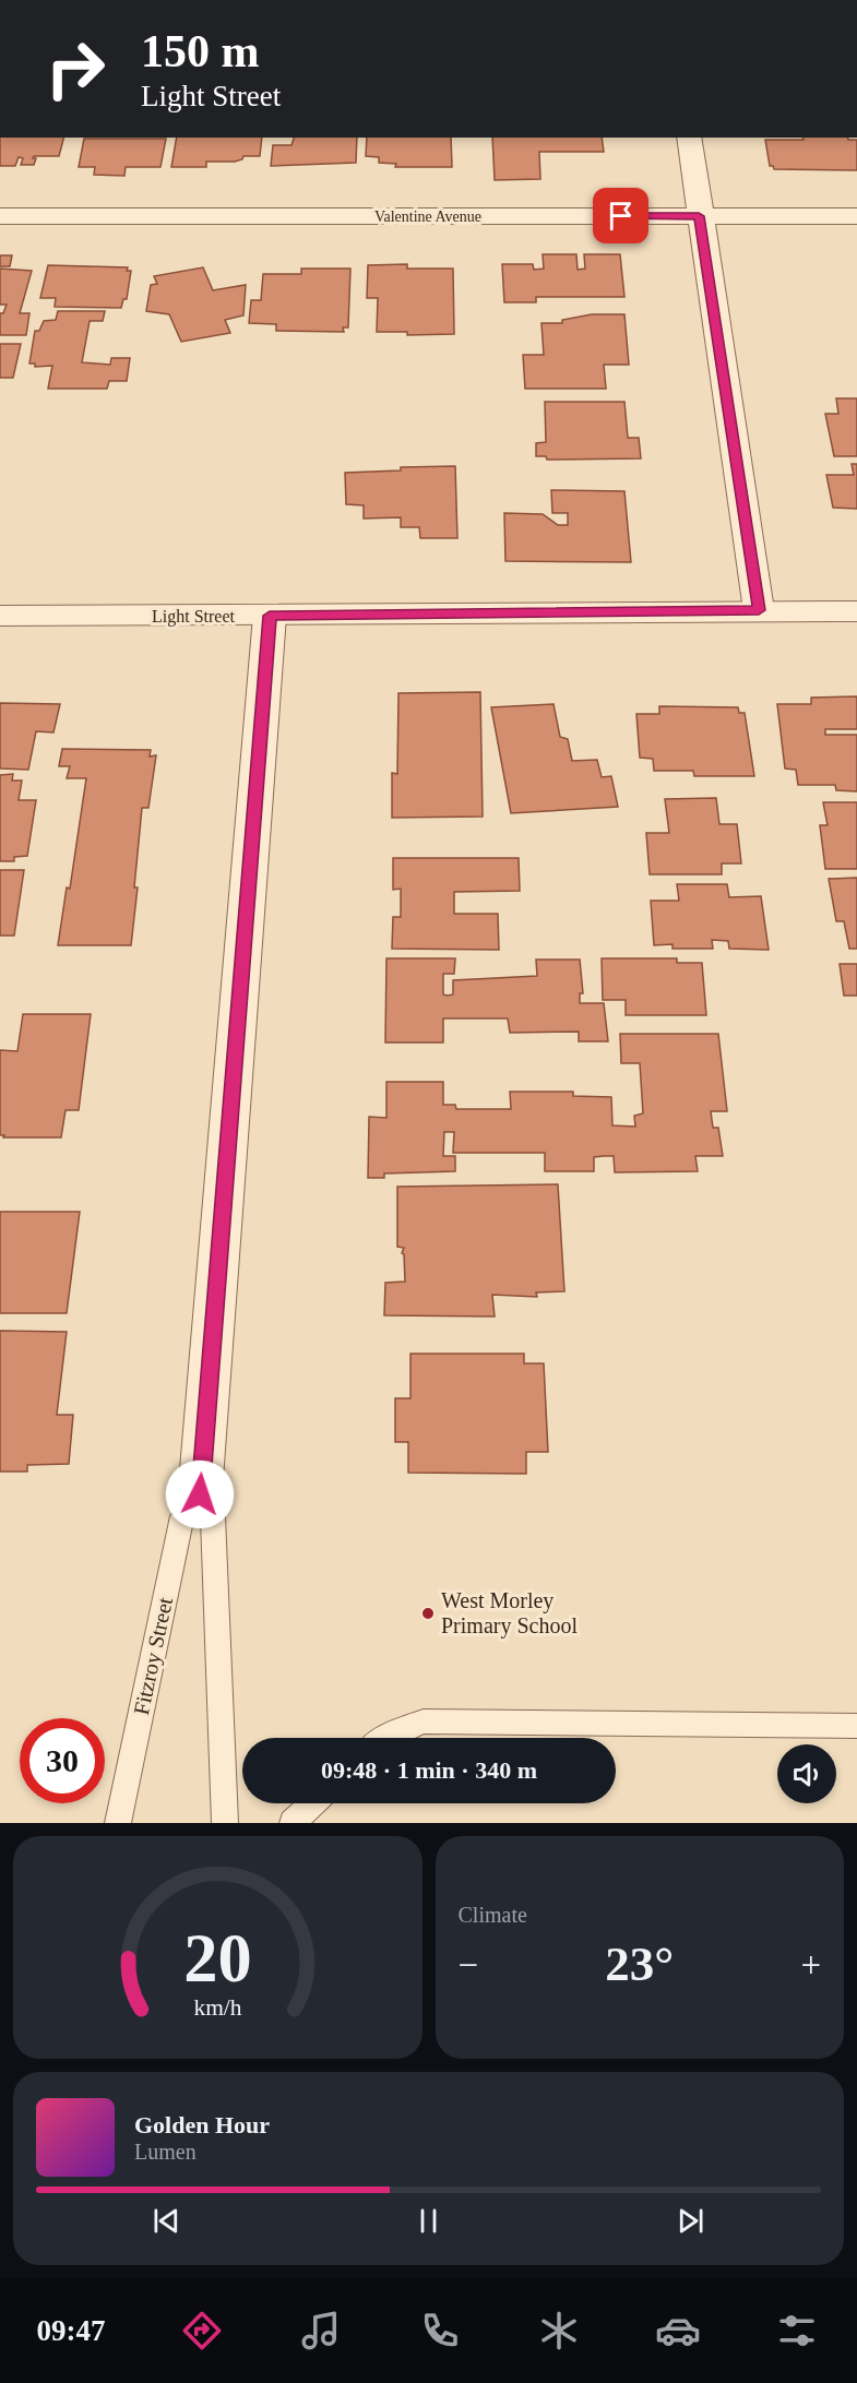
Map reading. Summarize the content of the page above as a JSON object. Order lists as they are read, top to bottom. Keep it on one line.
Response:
{"streets":{"street":["Valentine Avenue","Light Street"],"lane":["Fitzroy Street"]},"places":["West Morley Primary School"],"page":{"turn":["150 m","Light Street"],"limit":"30","trip":"09:48 · 1 min · 340 m","tile":"Climate","heat":["−","23°","+"],"song":["Golden Hour","Lumen"],"tabs":"09:47","gauge":["20","km/h"]}}
